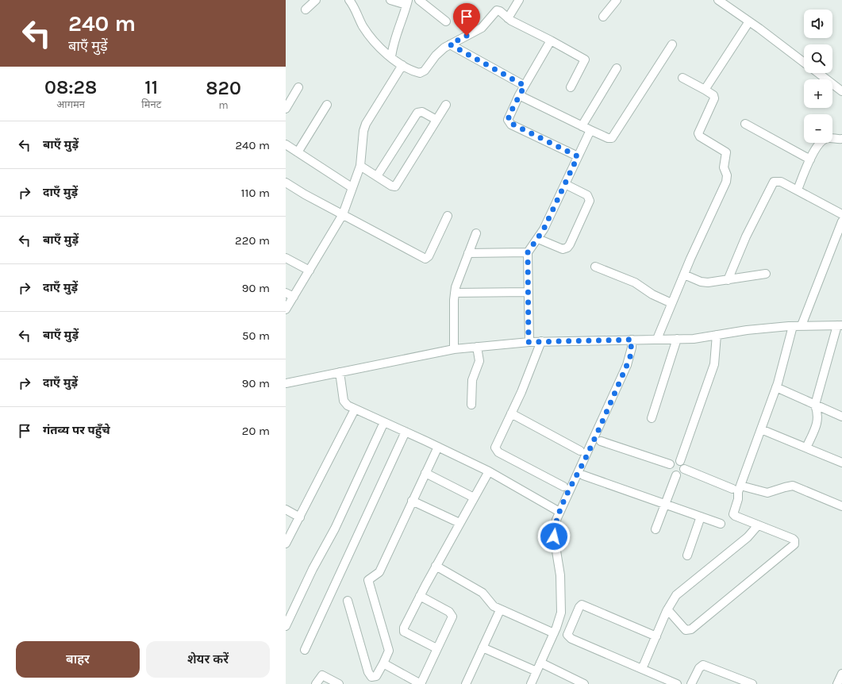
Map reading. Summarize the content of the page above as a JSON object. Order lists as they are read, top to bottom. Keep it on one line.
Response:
{"page":{"turn":["240 m","बाएँ मुड़ें"],"map_buttons":["+","−"],"eta":["08:28","आगमन","11","मिनट","820","m"],"list":[{"name":"बाएँ मुड़ें","value":"240 m"},{"name":"दाएँ मुड़ें","value":"110 m"},{"name":"बाएँ मुड़ें","value":"220 m"},{"name":"दाएँ मुड़ें","value":"90 m"},{"name":"बाएँ मुड़ें","value":"50 m"},{"name":"दाएँ मुड़ें","value":"90 m"},{"name":"गंतव्य पर पहुँचे","value":"20 m"}],"buttons":["बाहर","शेयर करें"]}}
